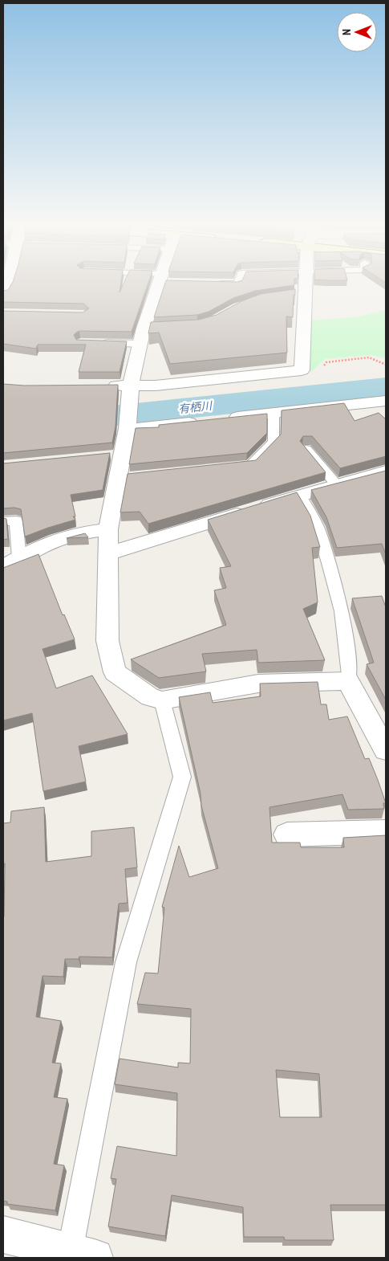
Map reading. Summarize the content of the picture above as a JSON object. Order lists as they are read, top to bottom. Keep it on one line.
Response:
{"water":["有栖川"],"north":"left"}
